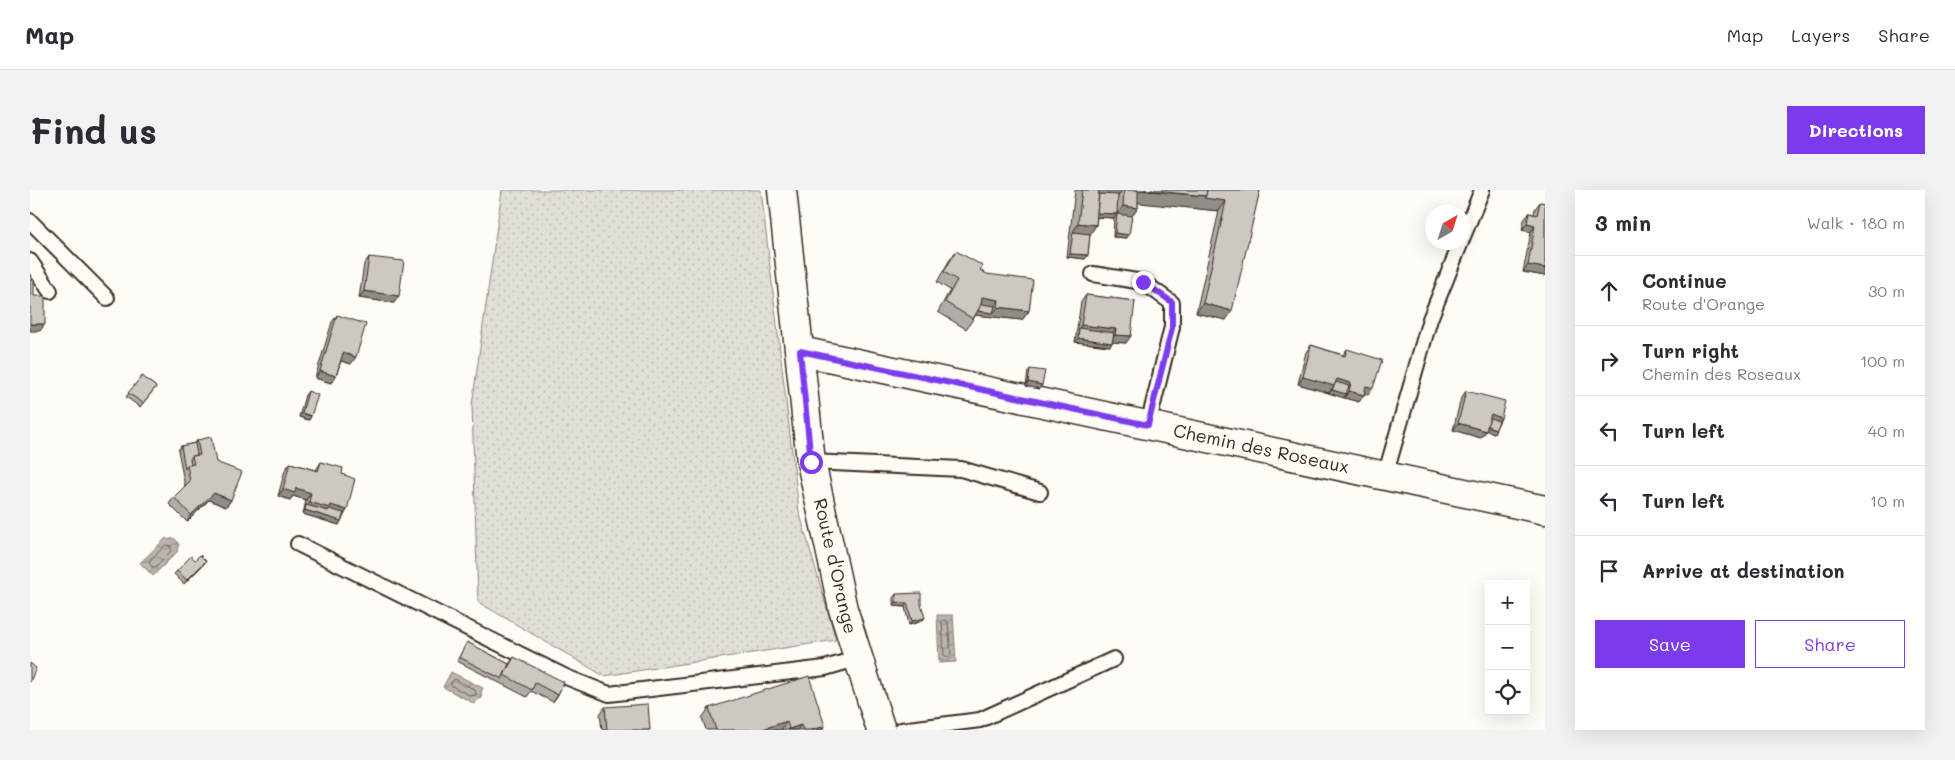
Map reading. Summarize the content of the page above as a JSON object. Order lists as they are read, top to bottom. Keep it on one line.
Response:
{"streets":{"street":["Chemin des Roseaux","Route d'Orange"]},"crossings":[["Chemin des Roseaux","Route d'Orange"]],"north":"top right","page":{"header":"Map","nav":["Map","Layers","Share"],"buttons":["Directions",["Save","Share"]],"title":"Find us","heading":["3 min","Walk · 180 m"],"list":[["Continue","Route d'Orange","30 m"],["Turn right","Chemin des Roseaux","100 m"],["Turn left","40 m"],["Turn left","10 m"],"Arrive at destination"],"map_buttons":["+","−"]}}
